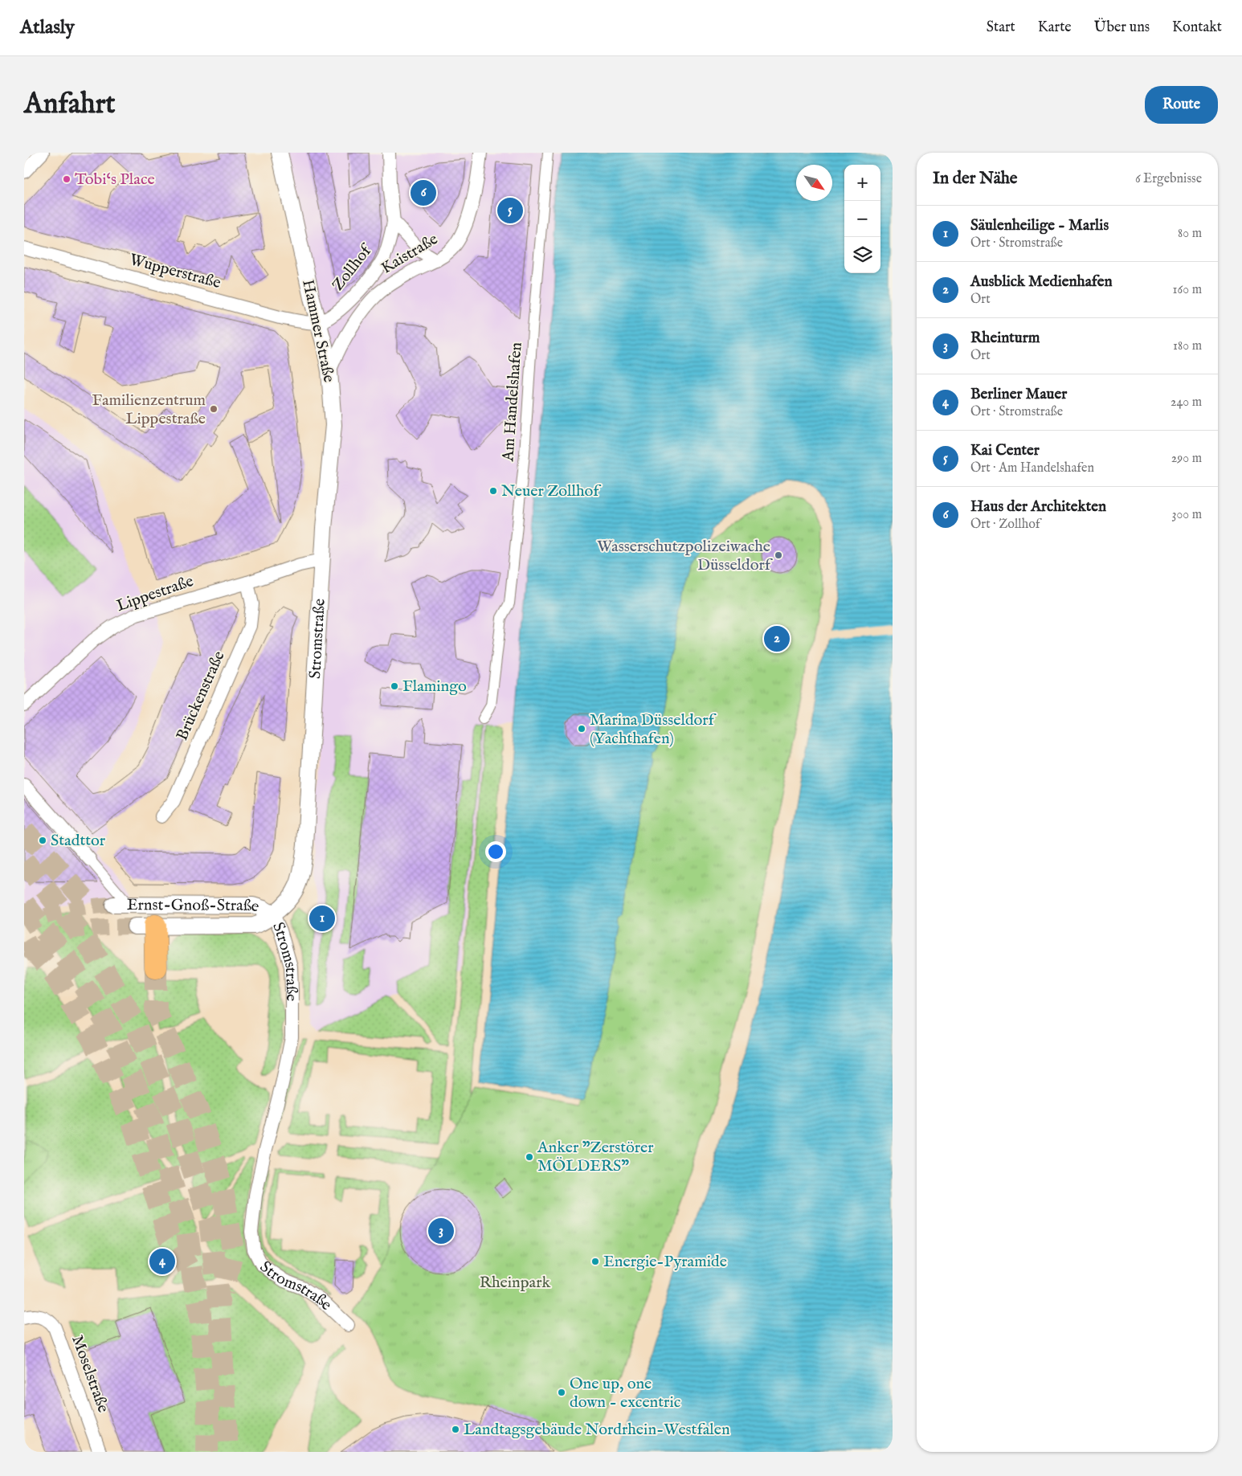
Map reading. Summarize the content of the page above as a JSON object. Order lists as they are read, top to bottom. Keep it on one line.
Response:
{"streets":{"street":["Kaistraße","Zollhof","Wupperstraße","Hammer Straße","Am Handelshafen","Lippestraße","Stromstraße","Brückenstraße","Ernst-Gnoß-Straße","Moselstraße"]},"crossings":[["Kaistraße","Hammer Straße"],["Zollhof","Wupperstraße"],["Zollhof","Hammer Straße"],["Wupperstraße","Hammer Straße"],["Hammer Straße","Lippestraße"],["Hammer Straße","Stromstraße"],["Lippestraße","Stromstraße"],["Lippestraße","Brückenstraße"],["Stromstraße","Ernst-Gnoß-Straße"]],"parks":["Rheinpark"],"places":["Tobi‘s Place","Familienzentrum Lippestraße","Neuer Zollhof","Wasserschutzpolizeiwache Düsseldorf","Flamingo","Marina Düsseldorf (Yachthafen)","Stadttor","Anker \"Zerstörer MÖLDERS\"","Energie-Pyramide","One up, one down - excentric","Landtagsgebäude Nordrhein-Westfalen"],"north":"bottom right","page":{"header":"Atlasly","nav":["Start","Karte","Über uns","Kontakt"],"buttons":"Route","title":"Anfahrt","heading":["In der Nähe","6 Ergebnisse"],"map_buttons":["+","−"],"pins":["6","5","2","1","3","4"],"list":[{"mark":"1","name":"Säulenheilige - Marlis","note":"Ort · Stromstraße","value":"80 m"},{"mark":"2","name":"Ausblick Medienhafen","note":"Ort","value":"160 m"},{"mark":"3","name":"Rheinturm","note":"Ort","value":"180 m"},{"mark":"4","name":"Berliner Mauer","note":"Ort · Stromstraße","value":"240 m"},{"mark":"5","name":"Kai Center","note":"Ort · Am Handelshafen","value":"290 m"},{"mark":"6","name":"Haus der Architekten","note":"Ort · Zollhof","value":"300 m"}]}}
